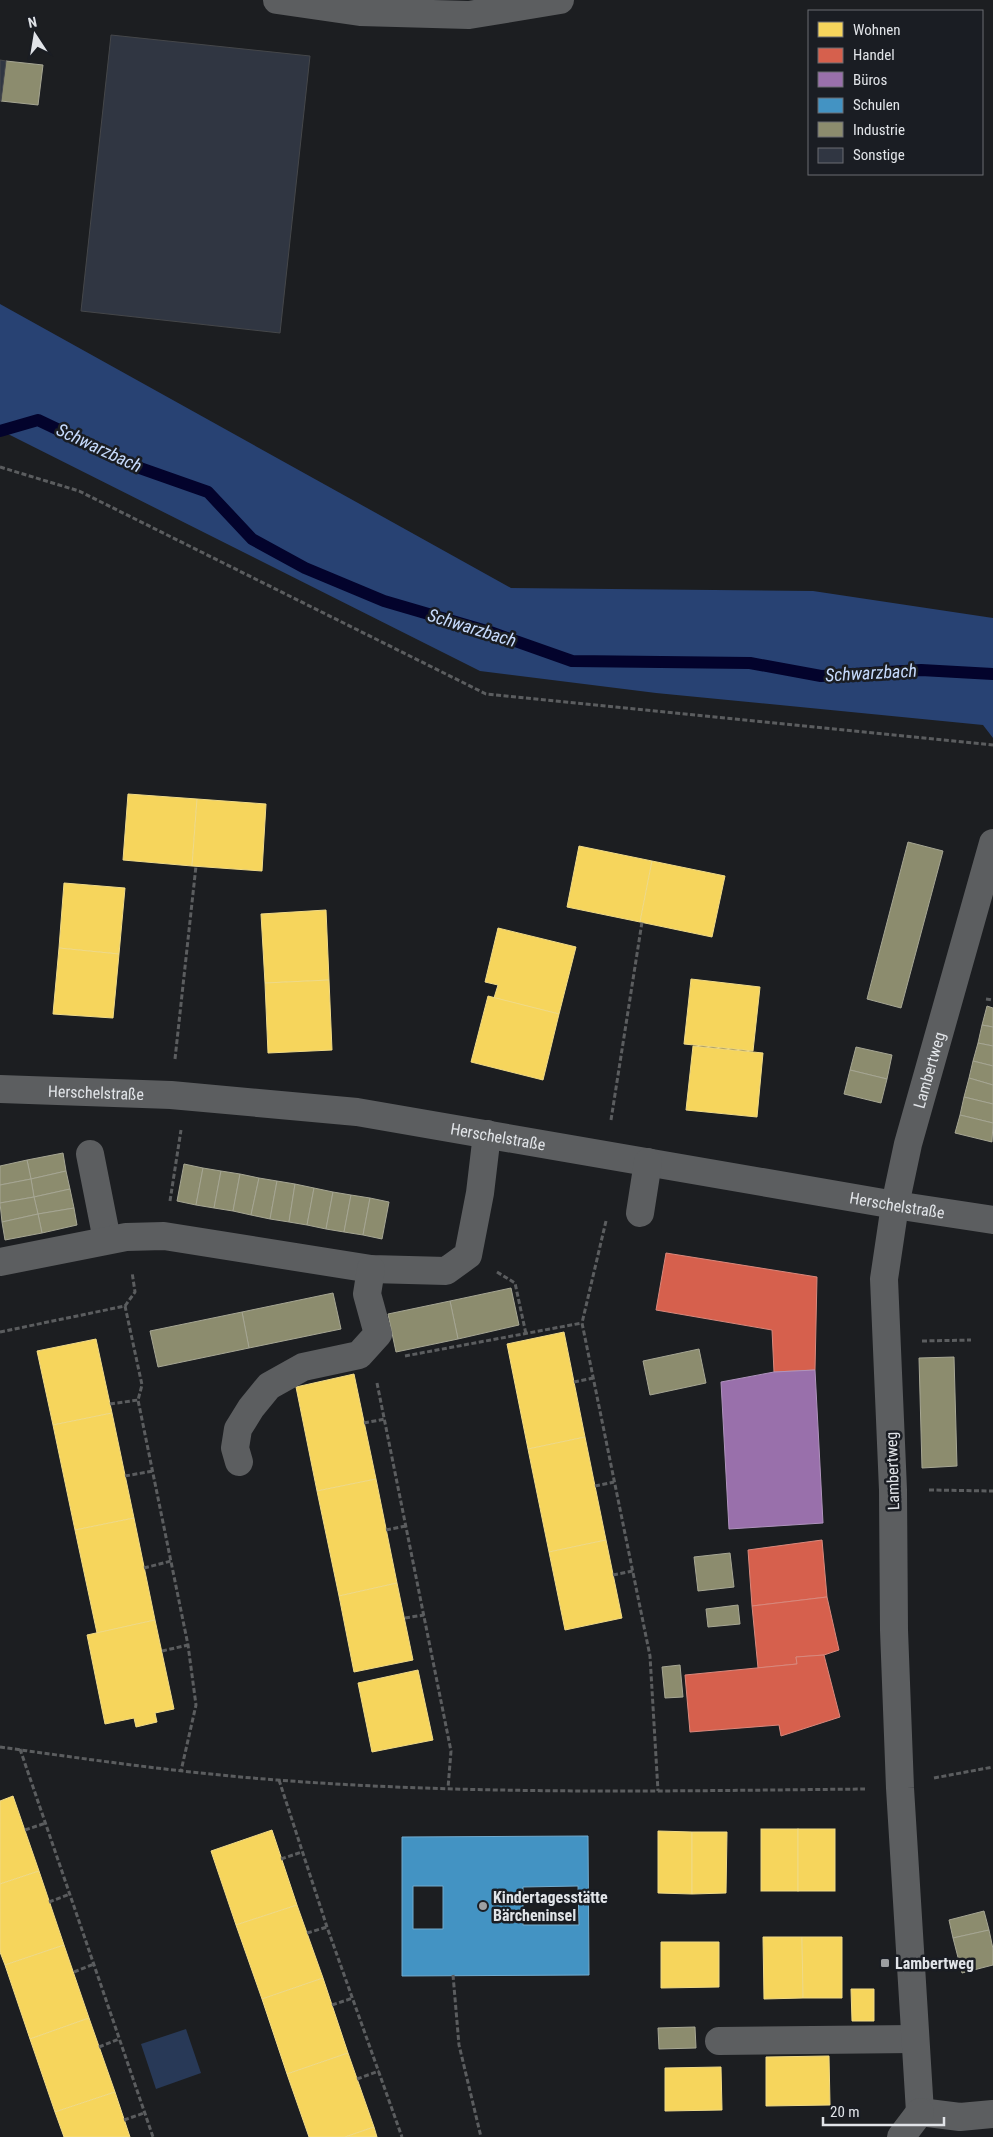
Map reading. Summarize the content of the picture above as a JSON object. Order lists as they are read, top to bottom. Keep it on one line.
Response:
{"streets":{"street":["Lambertweg","Herschelstraße"]},"crossings":[["Lambertweg","Herschelstraße"]],"water":["Schwarzbach"],"places":{"other":["Kindertagesstätte Bärcheninsel"],"transit":["Lambertweg"]},"legend":["Wohnen","Handel","Büros","Schulen","Industrie","Sonstige"],"scale_bar":"20 m","north":"top"}
